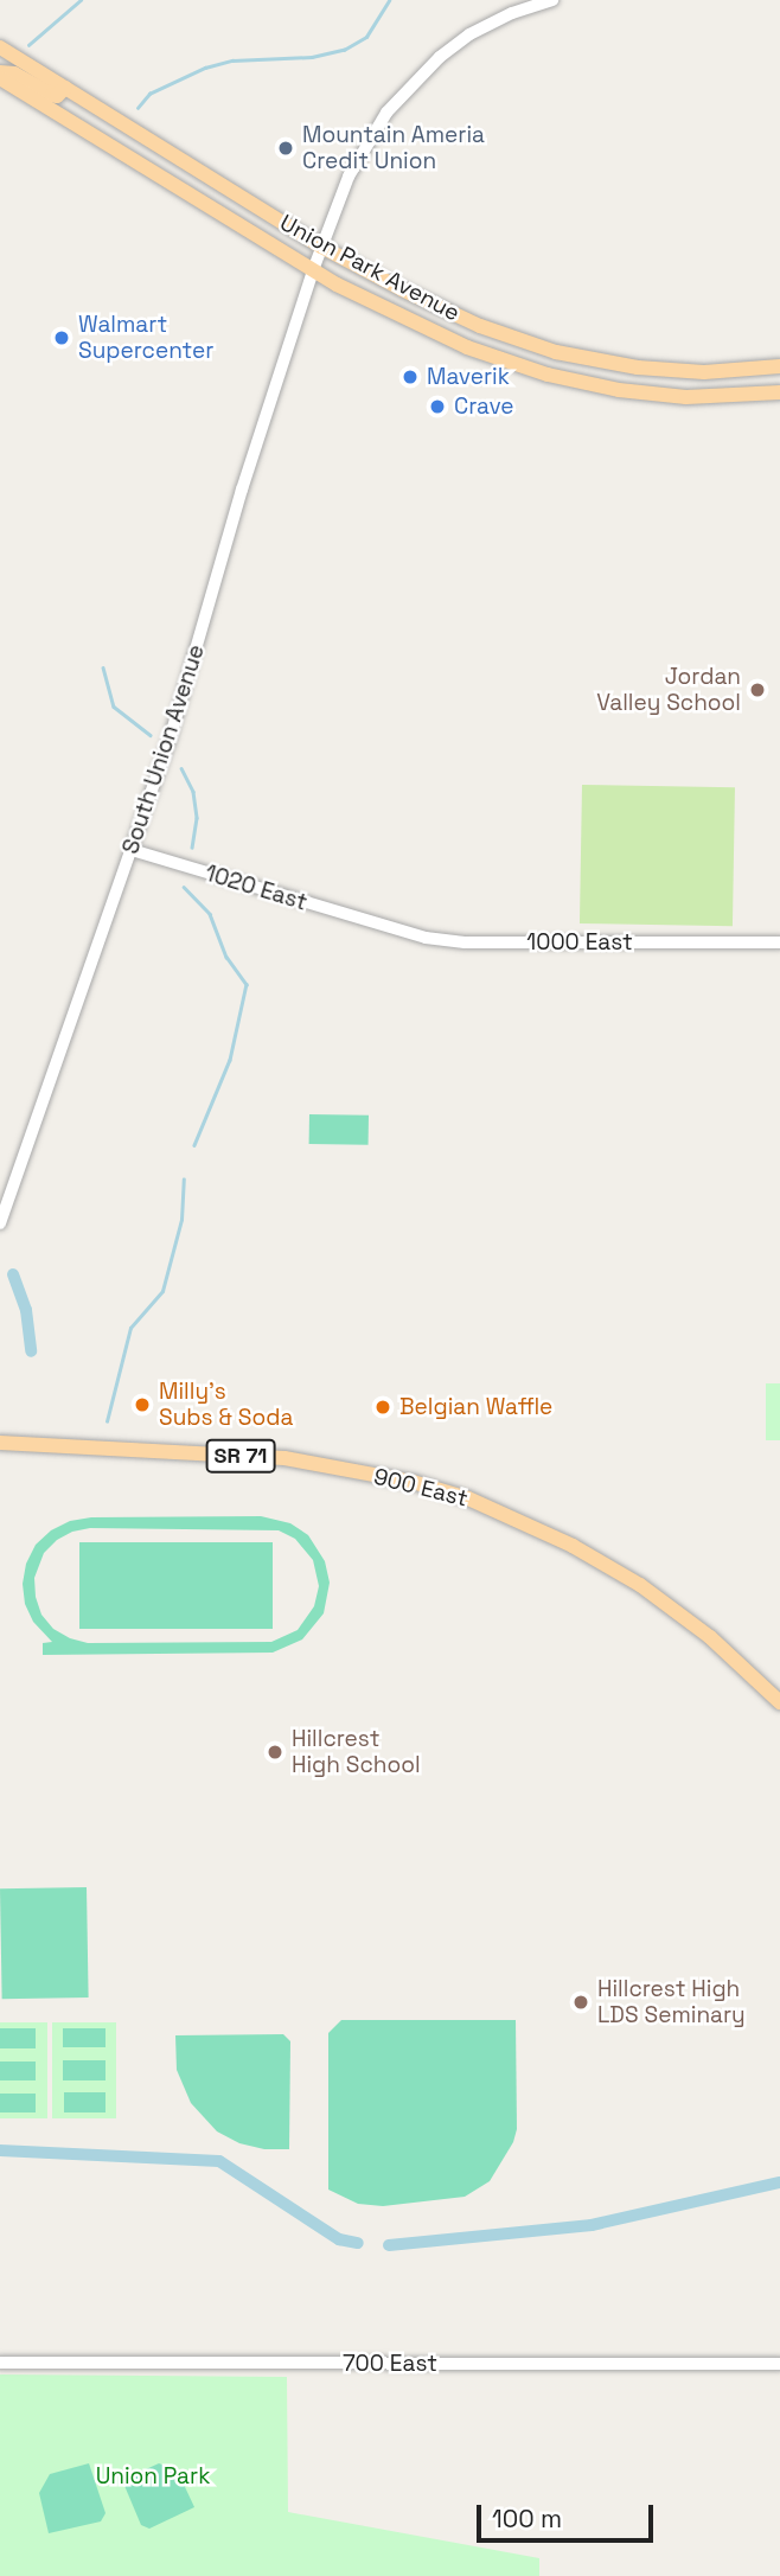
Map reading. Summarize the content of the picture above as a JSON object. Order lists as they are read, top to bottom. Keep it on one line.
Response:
{"streets":{"main road":["Union Park Avenue","SR 71","900 East"],"street":["South Union Avenue","1020 East","1000 East","700 East"]},"crossings":[["Union Park Avenue","South Union Avenue"],["South Union Avenue","1020 East"],["1020 East","1000 East"]],"parks":["Union Park"],"places":["Mountain Ameria Credit Union","Walmart Supercenter","Maverik","Crave","Jordan Valley School","Milly's Subs & Soda","Belgian Waffle","Hillcrest High School","Hillcrest High LDS Seminary"],"scale_bar":"100 m"}
